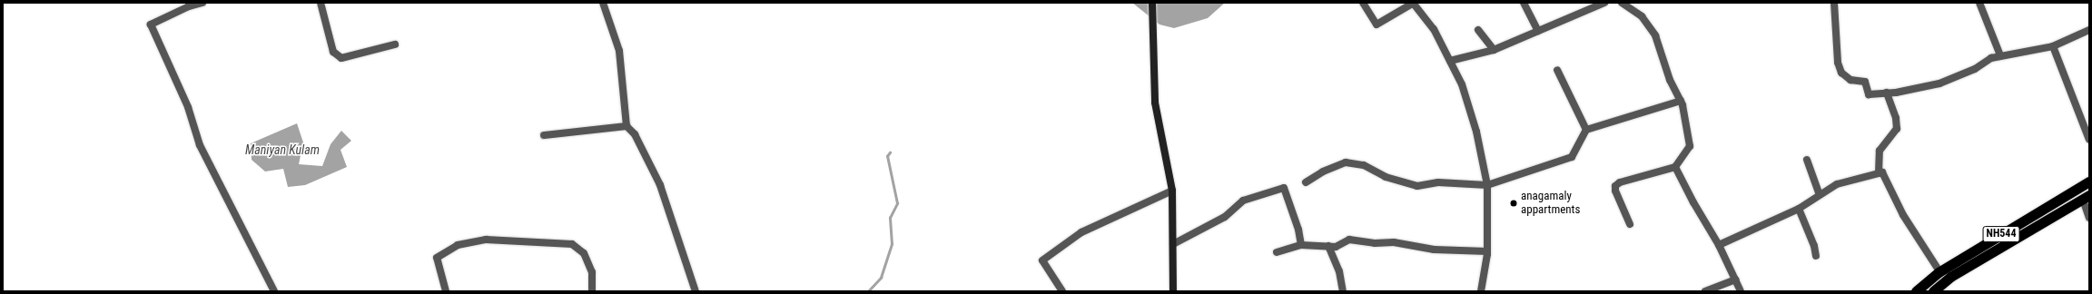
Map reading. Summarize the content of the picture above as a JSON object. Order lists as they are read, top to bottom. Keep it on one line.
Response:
{"streets":{"highway":["NH544"]},"water":["Maniyan Kulam"],"places":["anagamaly appartments"]}
